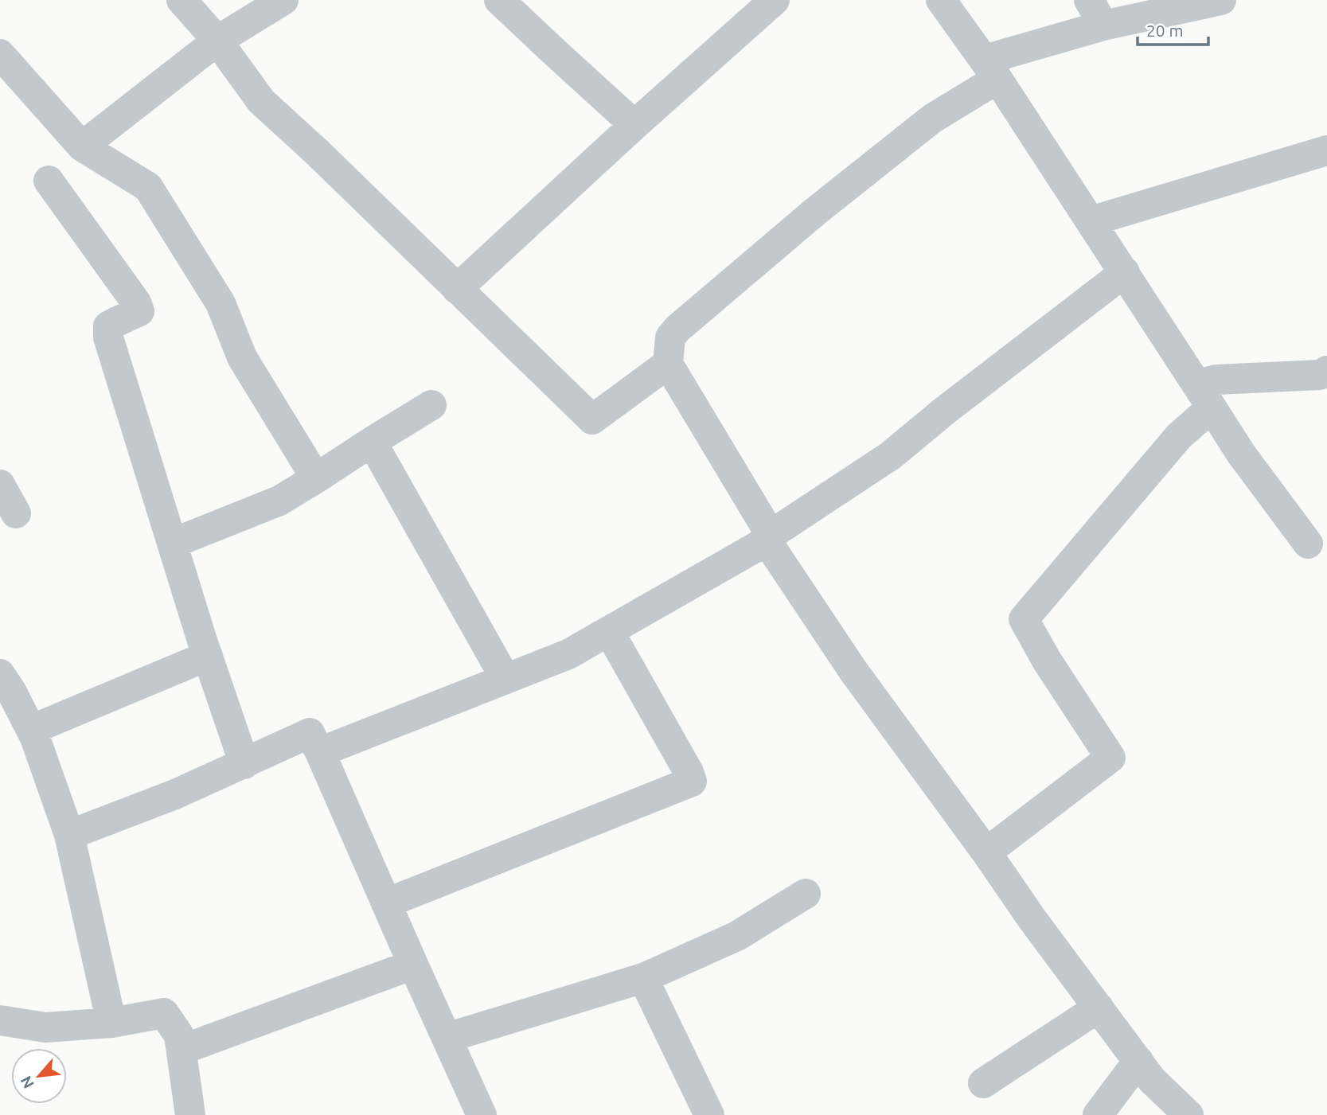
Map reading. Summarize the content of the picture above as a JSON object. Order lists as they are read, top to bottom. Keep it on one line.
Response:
{"scale_bar":"20 m","north":"bottom left"}
